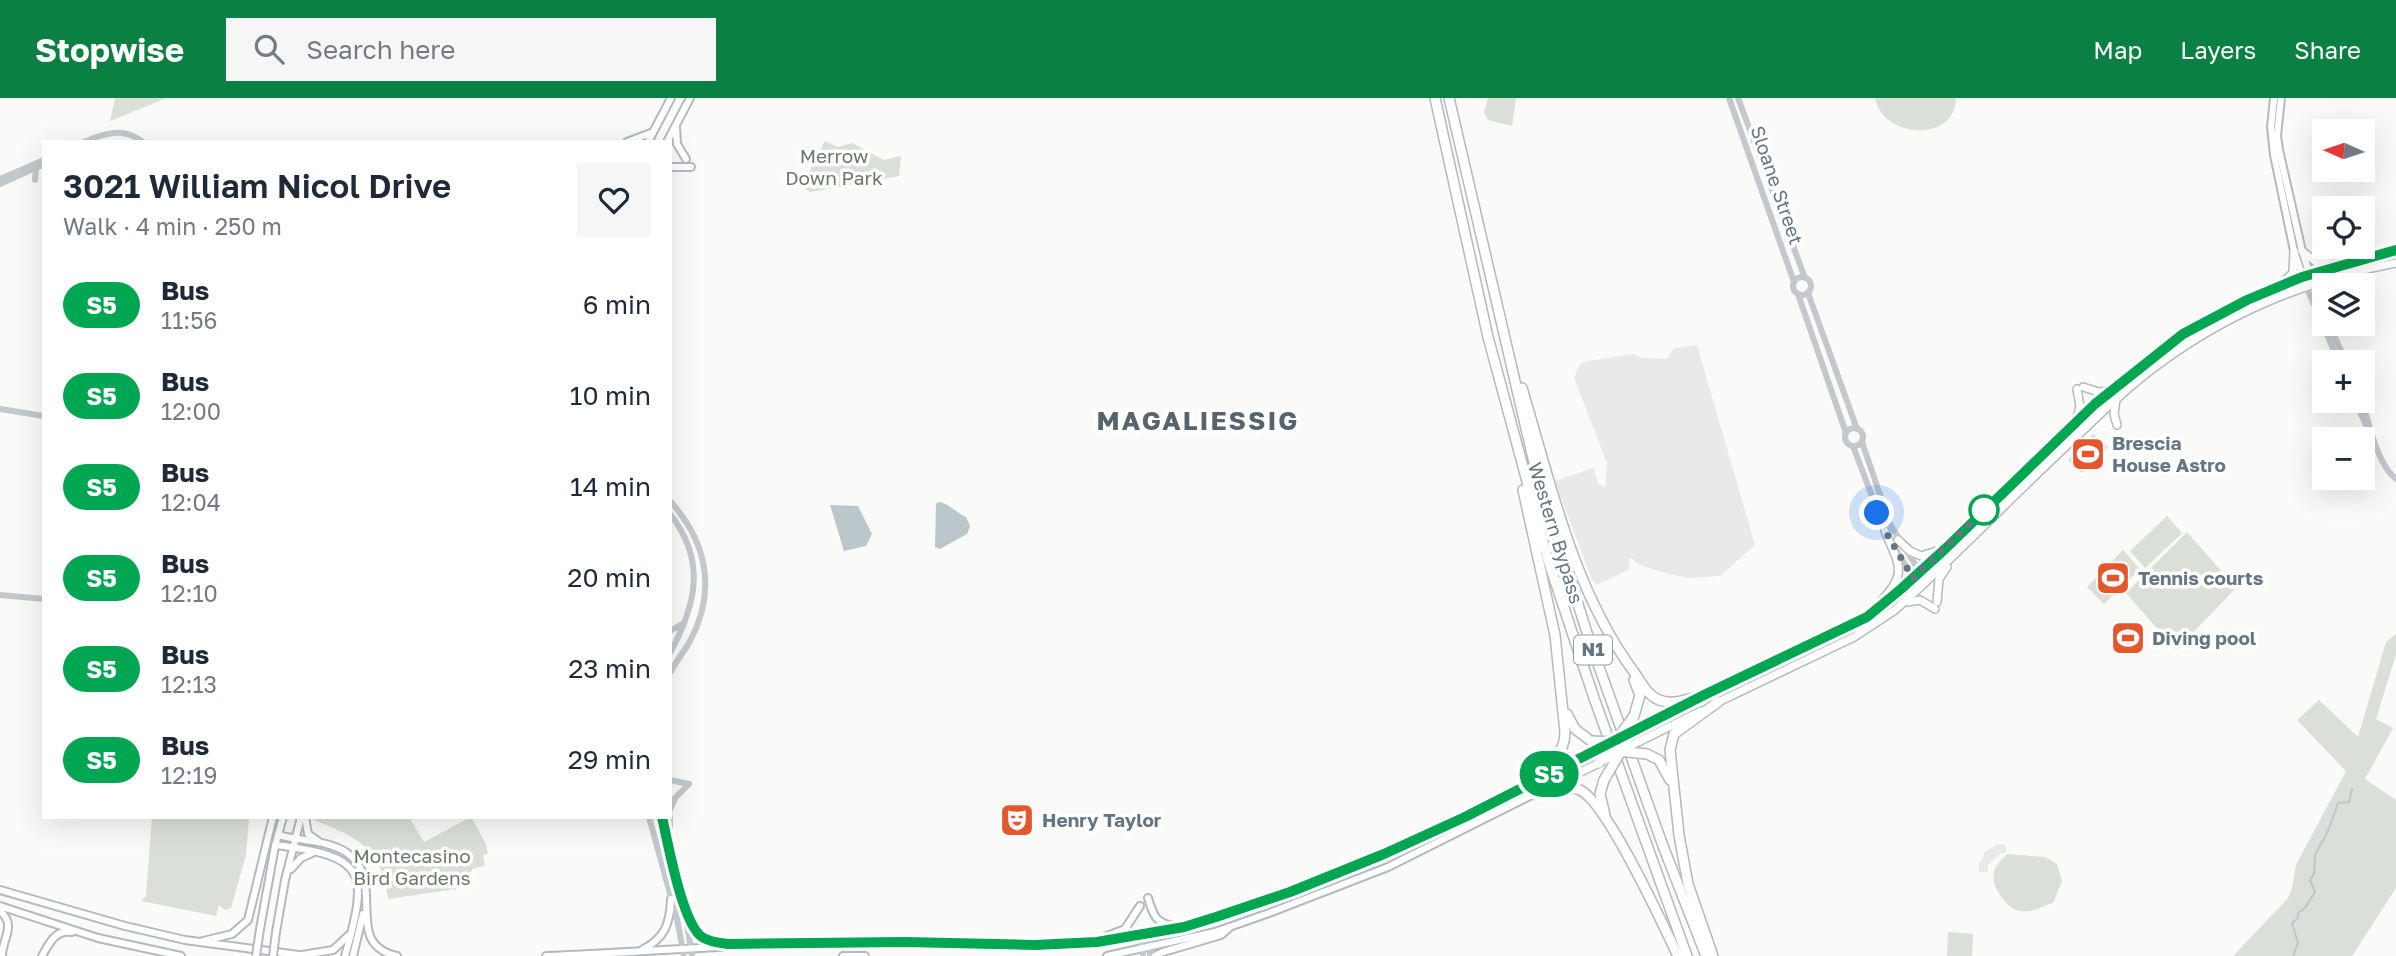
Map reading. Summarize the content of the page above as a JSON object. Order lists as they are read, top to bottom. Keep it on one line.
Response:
{"streets":{"highway":["Western Bypass","N1"],"street":["Sloane Street"]},"districts":["MAGALIESSIG"],"parks":["Merrow Down Park","Montecasino Bird Gardens"],"places":{"sports":["Brescia House Astro","Tennis courts","Diving pool"],"theatre":["Henry Taylor"]},"lines":["bus line S5"],"north":"left","page":{"header":"Stopwise","search":"Search here","nav":["Map","Layers","Share"],"on_map":"S5","map_buttons":["+","−"],"heading":["3021 William Nicol Drive","Walk · 4 min · 250 m"],"list":[{"mark":"S5","name":"Bus","note":"11:56","value":"6 min"},{"mark":"S5","name":"Bus","note":"12:00","value":"10 min"},{"mark":"S5","name":"Bus","note":"12:04","value":"14 min"},{"mark":"S5","name":"Bus","note":"12:10","value":"20 min"},{"mark":"S5","name":"Bus","note":"12:13","value":"23 min"},{"mark":"S5","name":"Bus","note":"12:19","value":"29 min"}]}}
